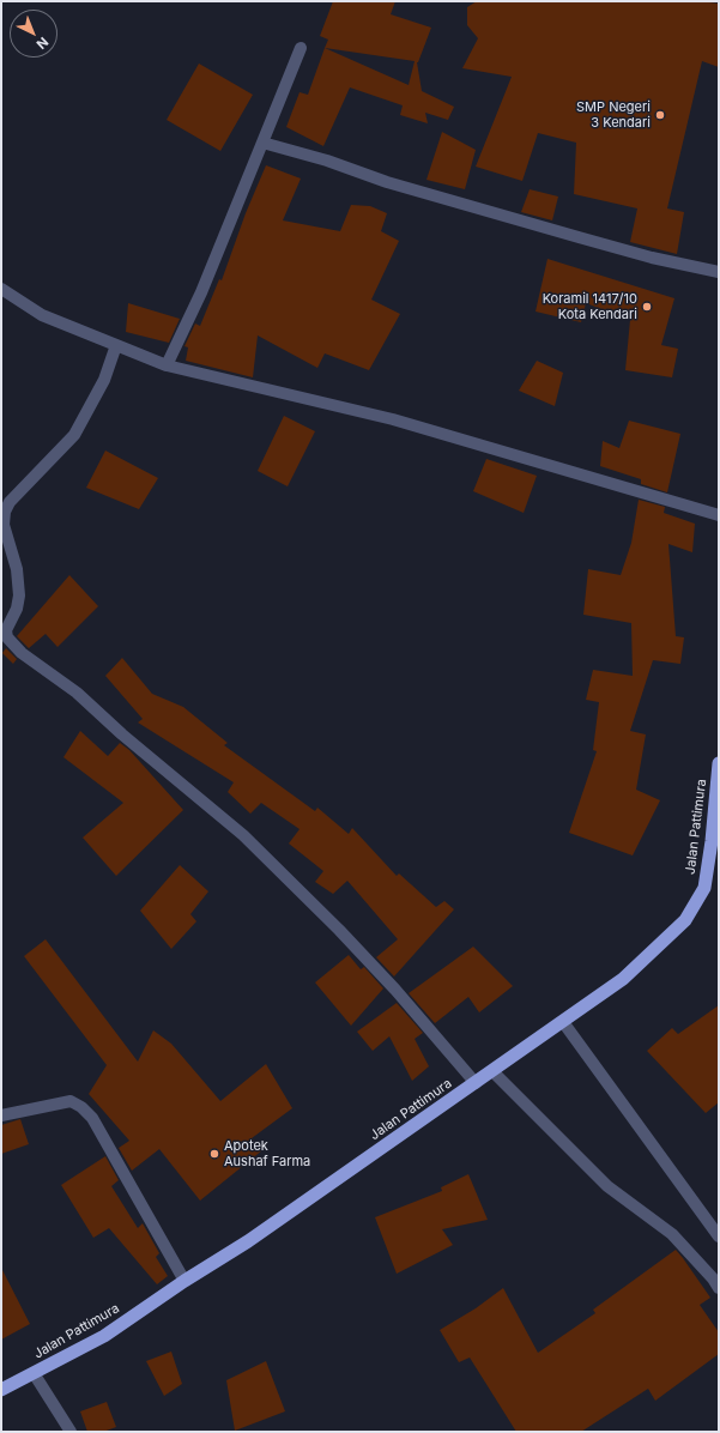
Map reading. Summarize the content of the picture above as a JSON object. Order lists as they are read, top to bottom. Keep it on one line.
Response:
{"streets":{"highway":["Jalan Pattimura"]},"places":["SMP Negeri 3 Kendari","Koramil 1417/10 Kota Kendari","Apotek Aushaf Farma"],"north":"bottom right"}
